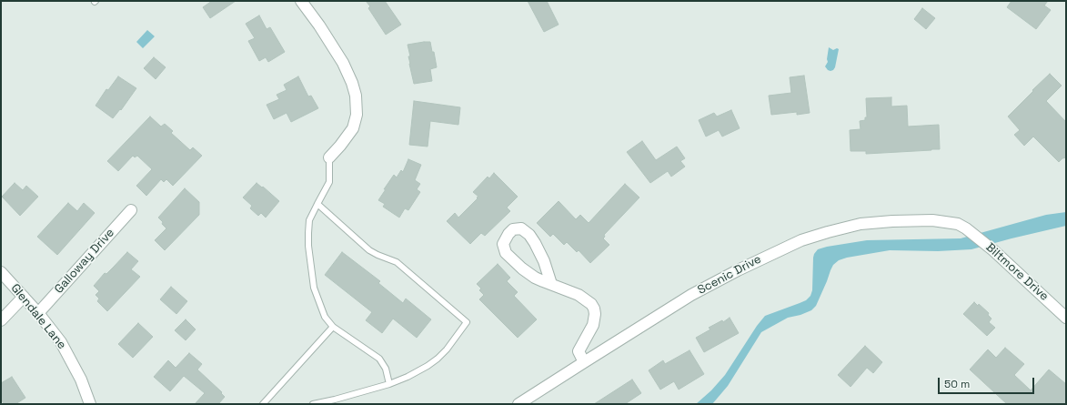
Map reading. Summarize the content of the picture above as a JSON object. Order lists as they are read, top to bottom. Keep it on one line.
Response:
{"streets":{"street":["Galloway Drive","Biltmore Drive","Scenic Drive","Glendale Lane"]},"crossings":[["Galloway Drive","Glendale Lane"],["Biltmore Drive","Scenic Drive"]],"scale_bar":"50 m"}
